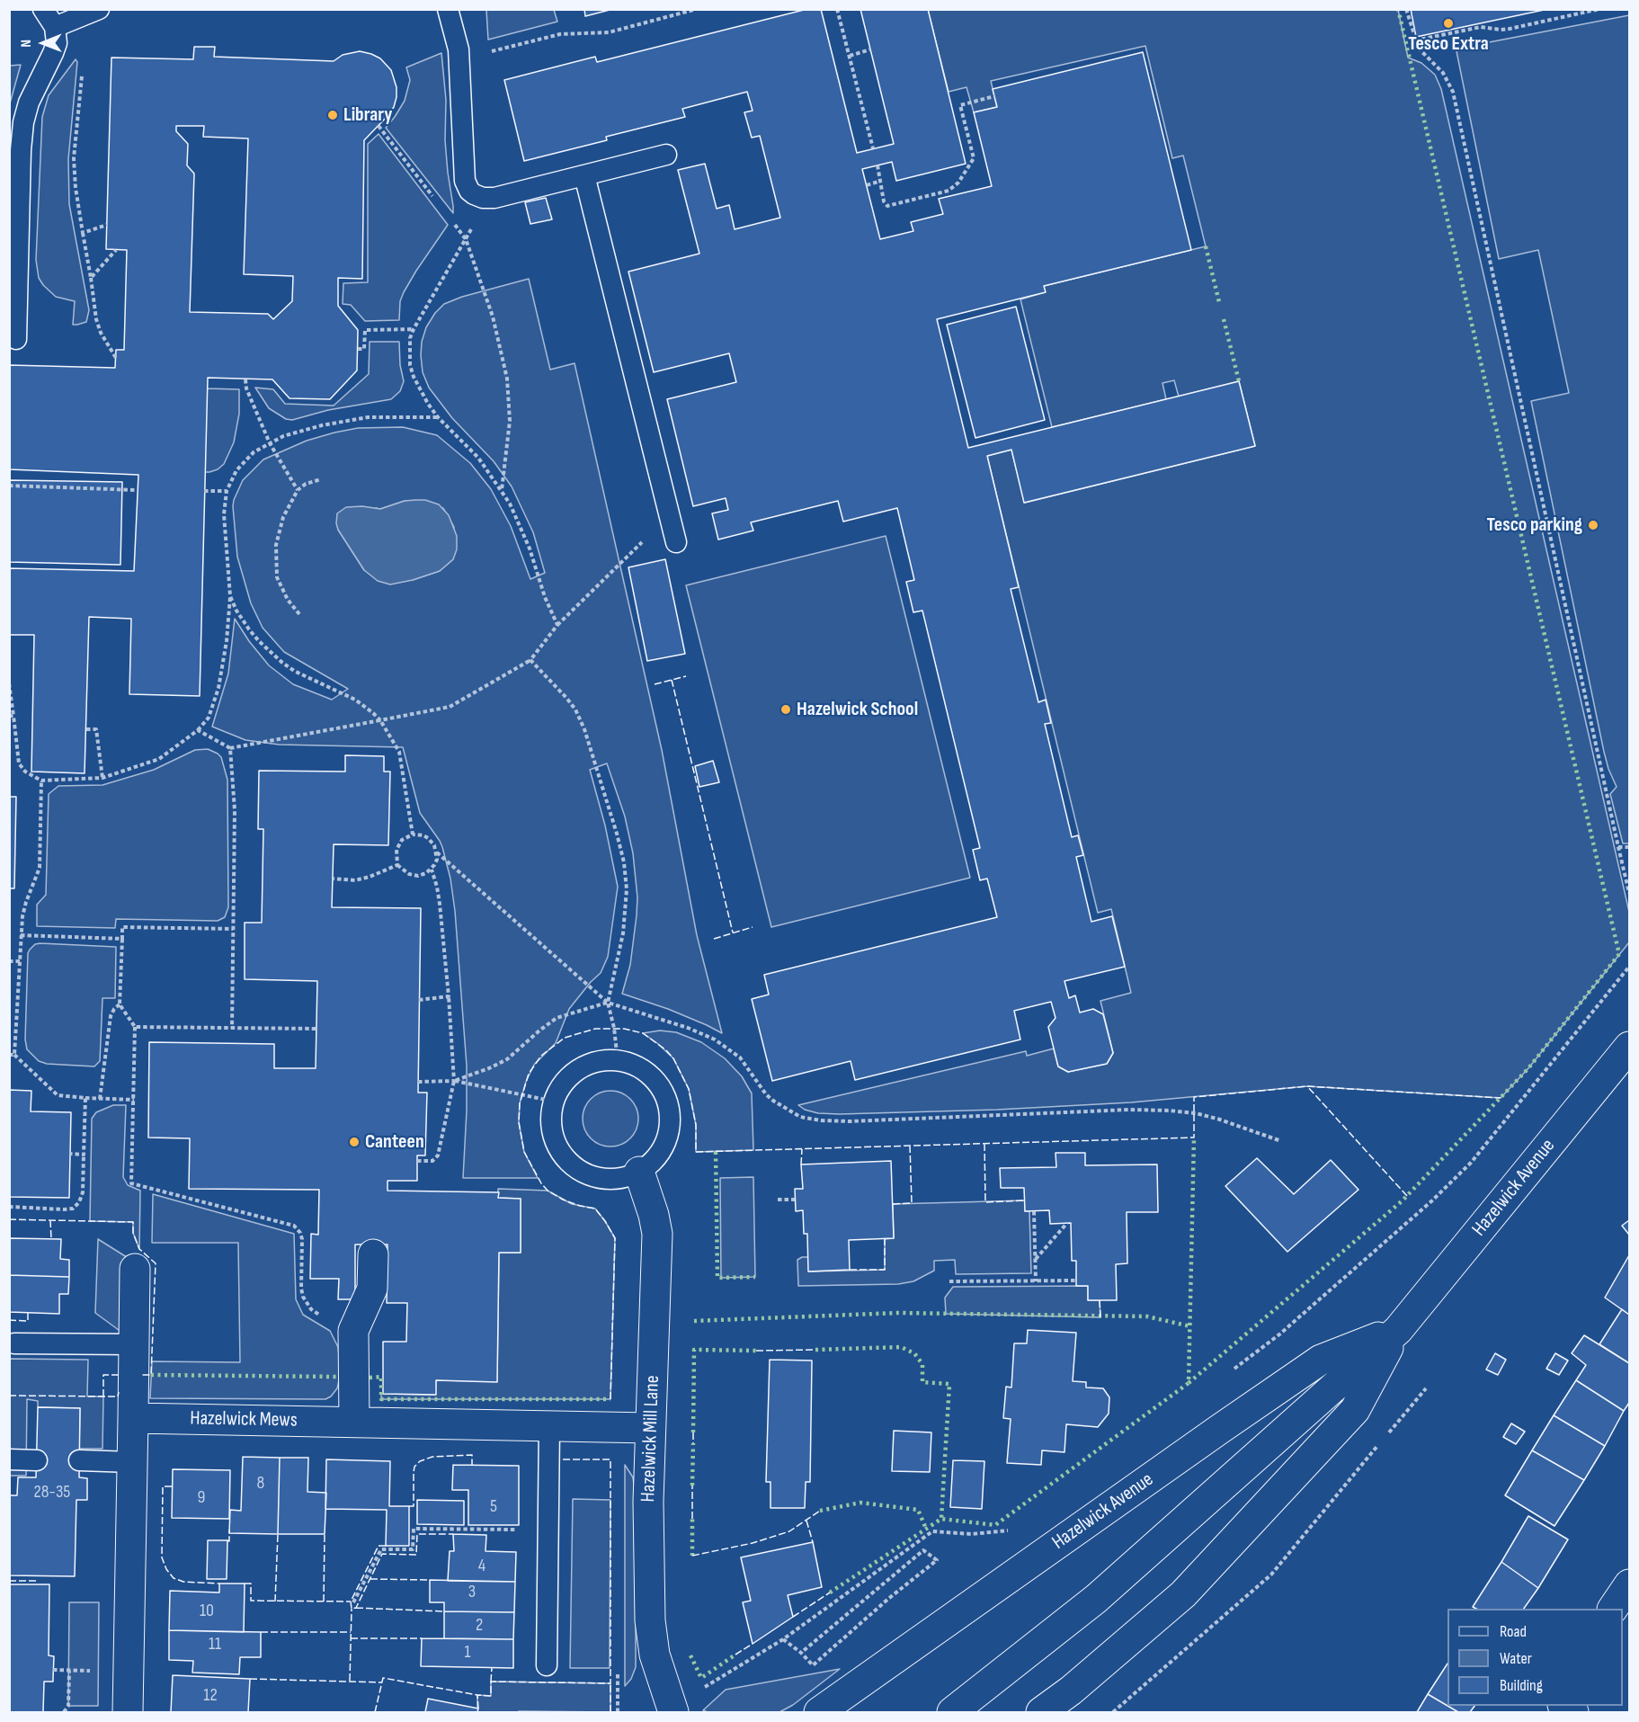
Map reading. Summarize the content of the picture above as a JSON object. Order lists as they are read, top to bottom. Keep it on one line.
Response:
{"streets":{"street":["Hazelwick Avenue","Hazelwick Mews","Hazelwick Mill Lane"]},"crossings":[["Hazelwick Mews","Hazelwick Mill Lane"]],"places":["Tesco Extra","Library","Tesco parking","Hazelwick School","Canteen"],"house_numbers":["8","28-35","9","5","4","3","10","2","11","1","12"],"legend":["Road","Water","Building"],"north":"left"}
